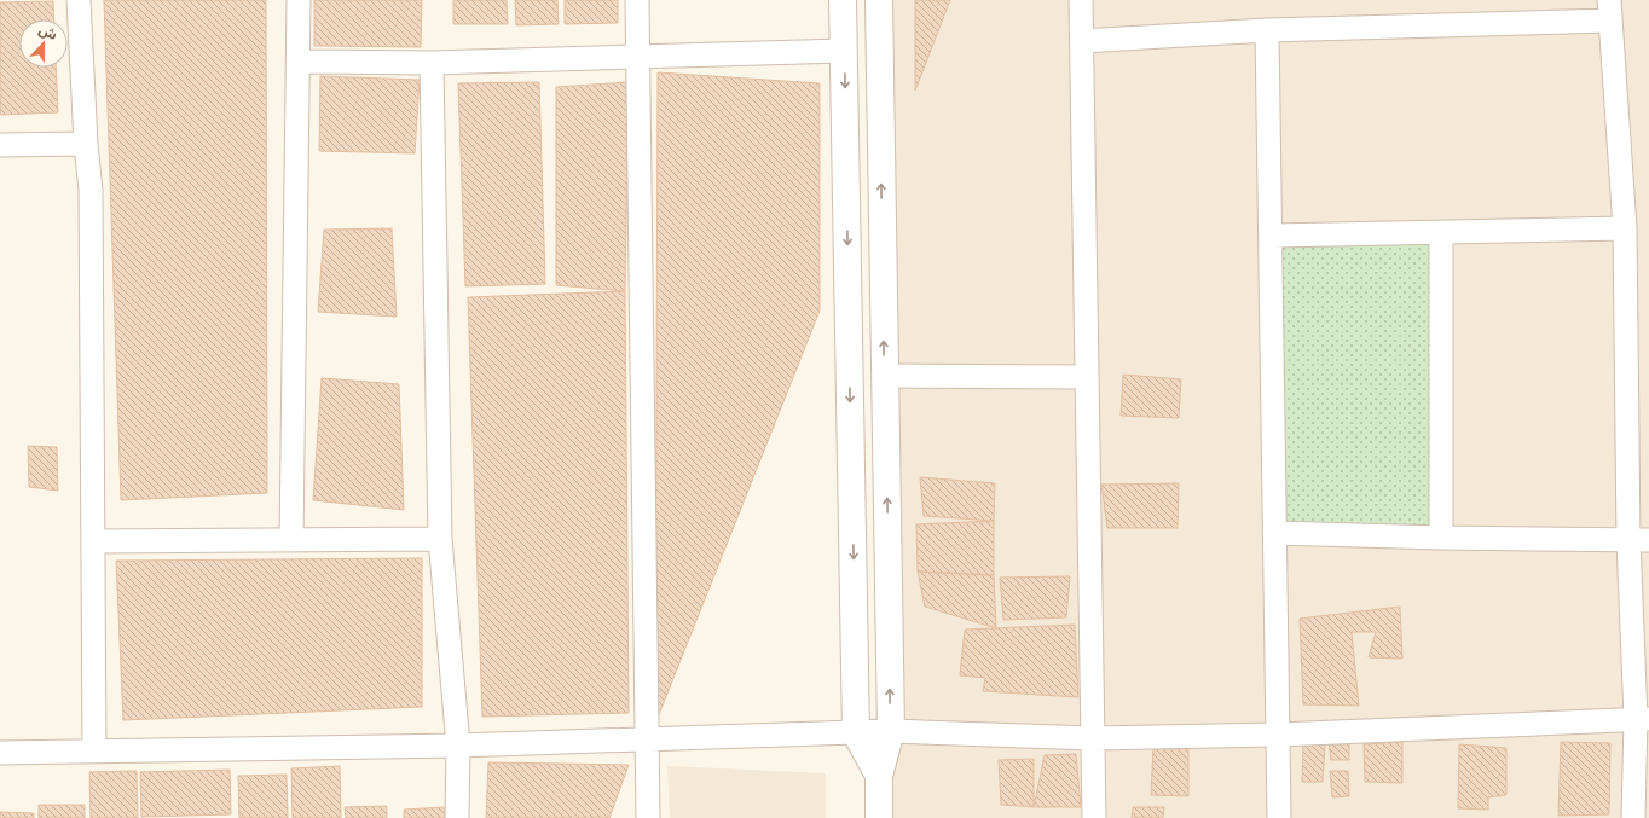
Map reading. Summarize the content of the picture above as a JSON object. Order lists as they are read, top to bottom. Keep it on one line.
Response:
{"north":"top"}
